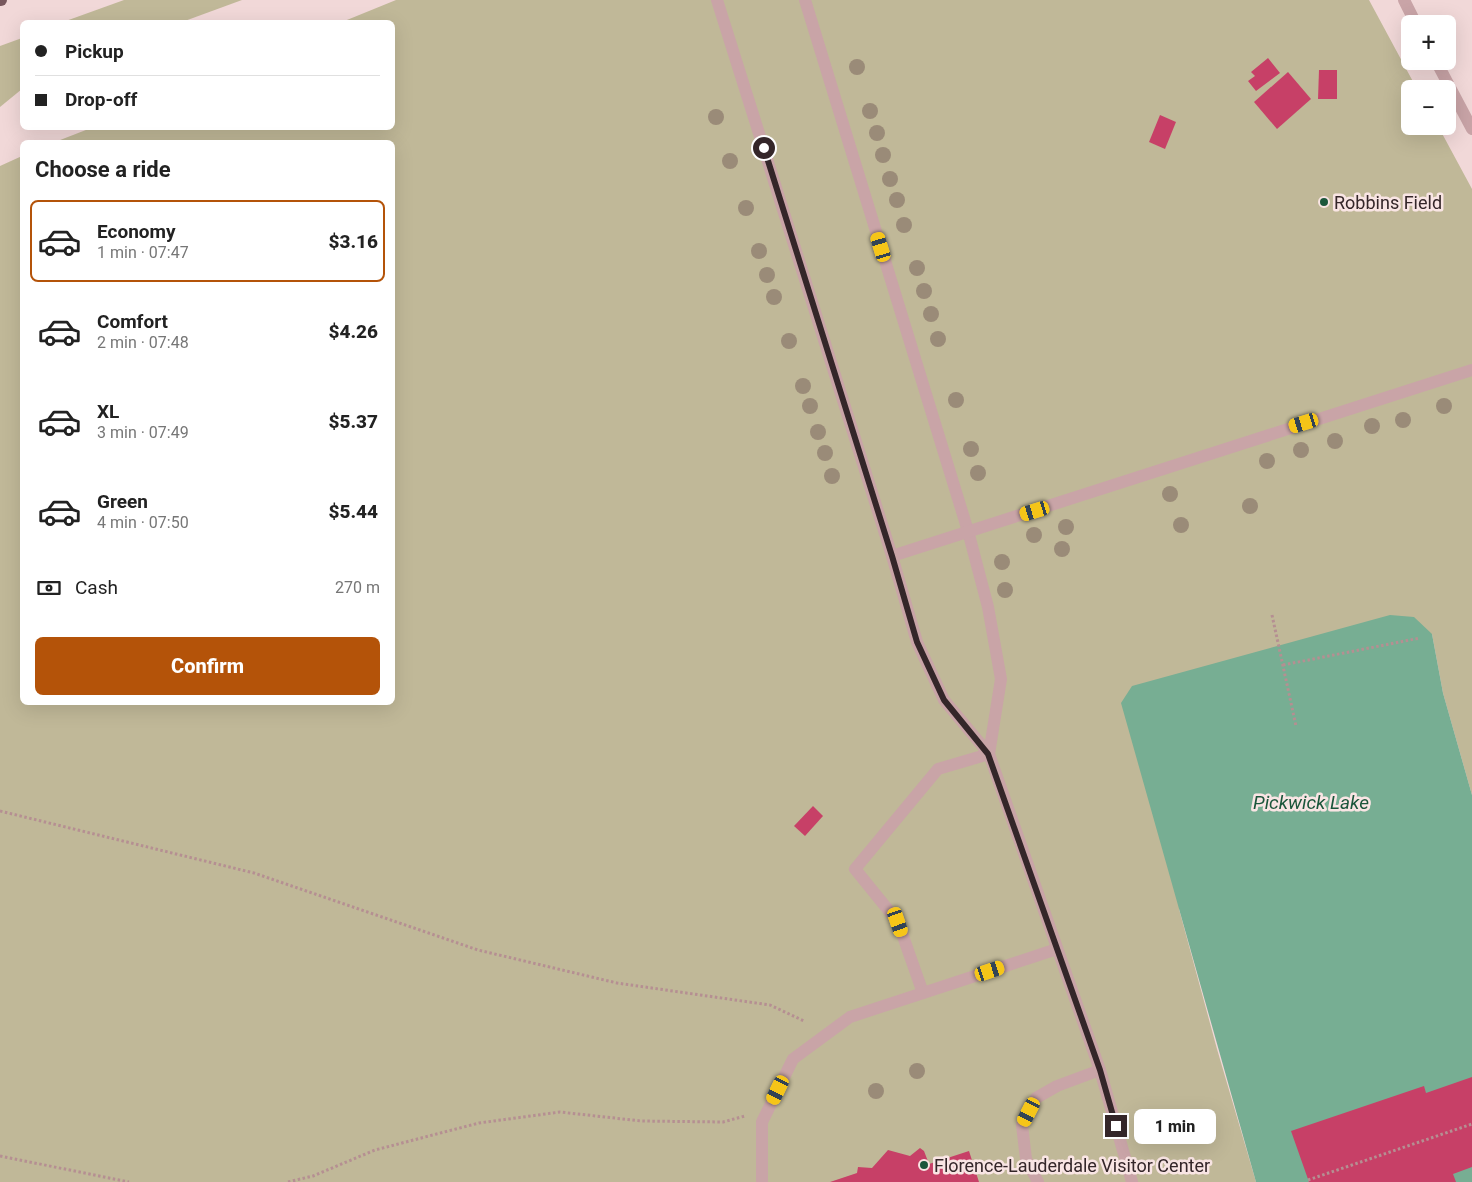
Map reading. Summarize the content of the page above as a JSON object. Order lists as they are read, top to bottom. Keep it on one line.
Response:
{"water":["Pickwick Lake"],"places":["Robbins Field","Florence-Lauderdale Visitor Center"],"page":{"map_buttons":["+","−"],"banner":["Pickup","Drop-off"],"heading":"Choose a ride","list":[{"name":"Economy","note":"1 min · 07:47","value":"$3.16"},{"name":"Comfort","note":"2 min · 07:48","value":"$4.26"},{"name":"XL","note":"3 min · 07:49","value":"$5.37"},{"name":"Green","note":"4 min · 07:50","value":"$5.44"}],"pay":["Cash","270 m"],"buttons":"Confirm","bubble":"1 min"}}
